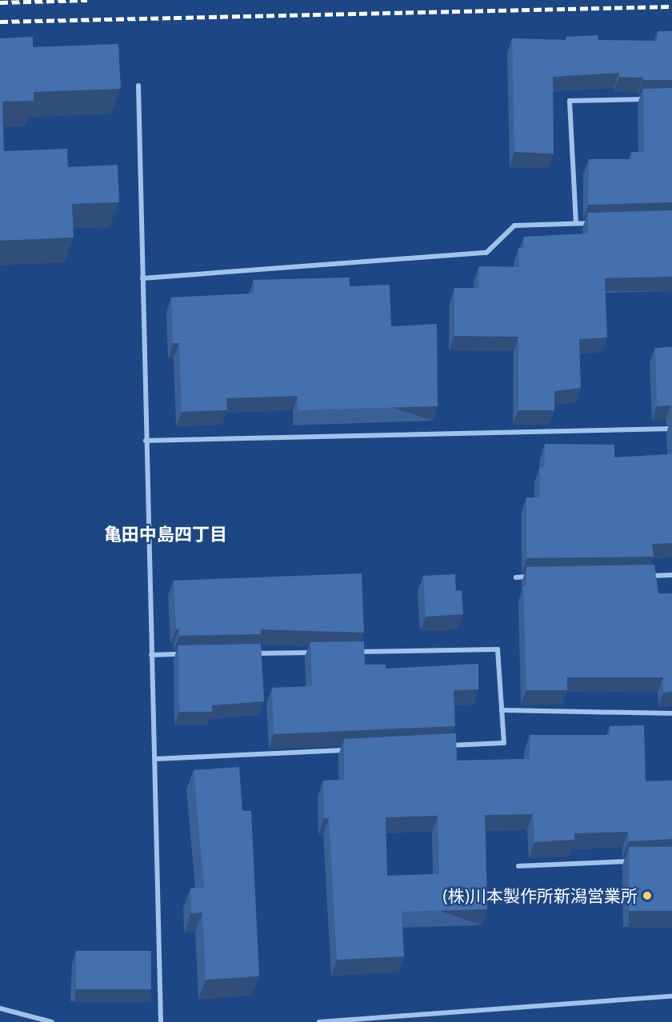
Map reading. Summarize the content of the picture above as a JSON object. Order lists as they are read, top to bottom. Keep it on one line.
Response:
{"districts":["亀田中島四丁目"],"places":["(株)川本製作所新潟営業所"]}
